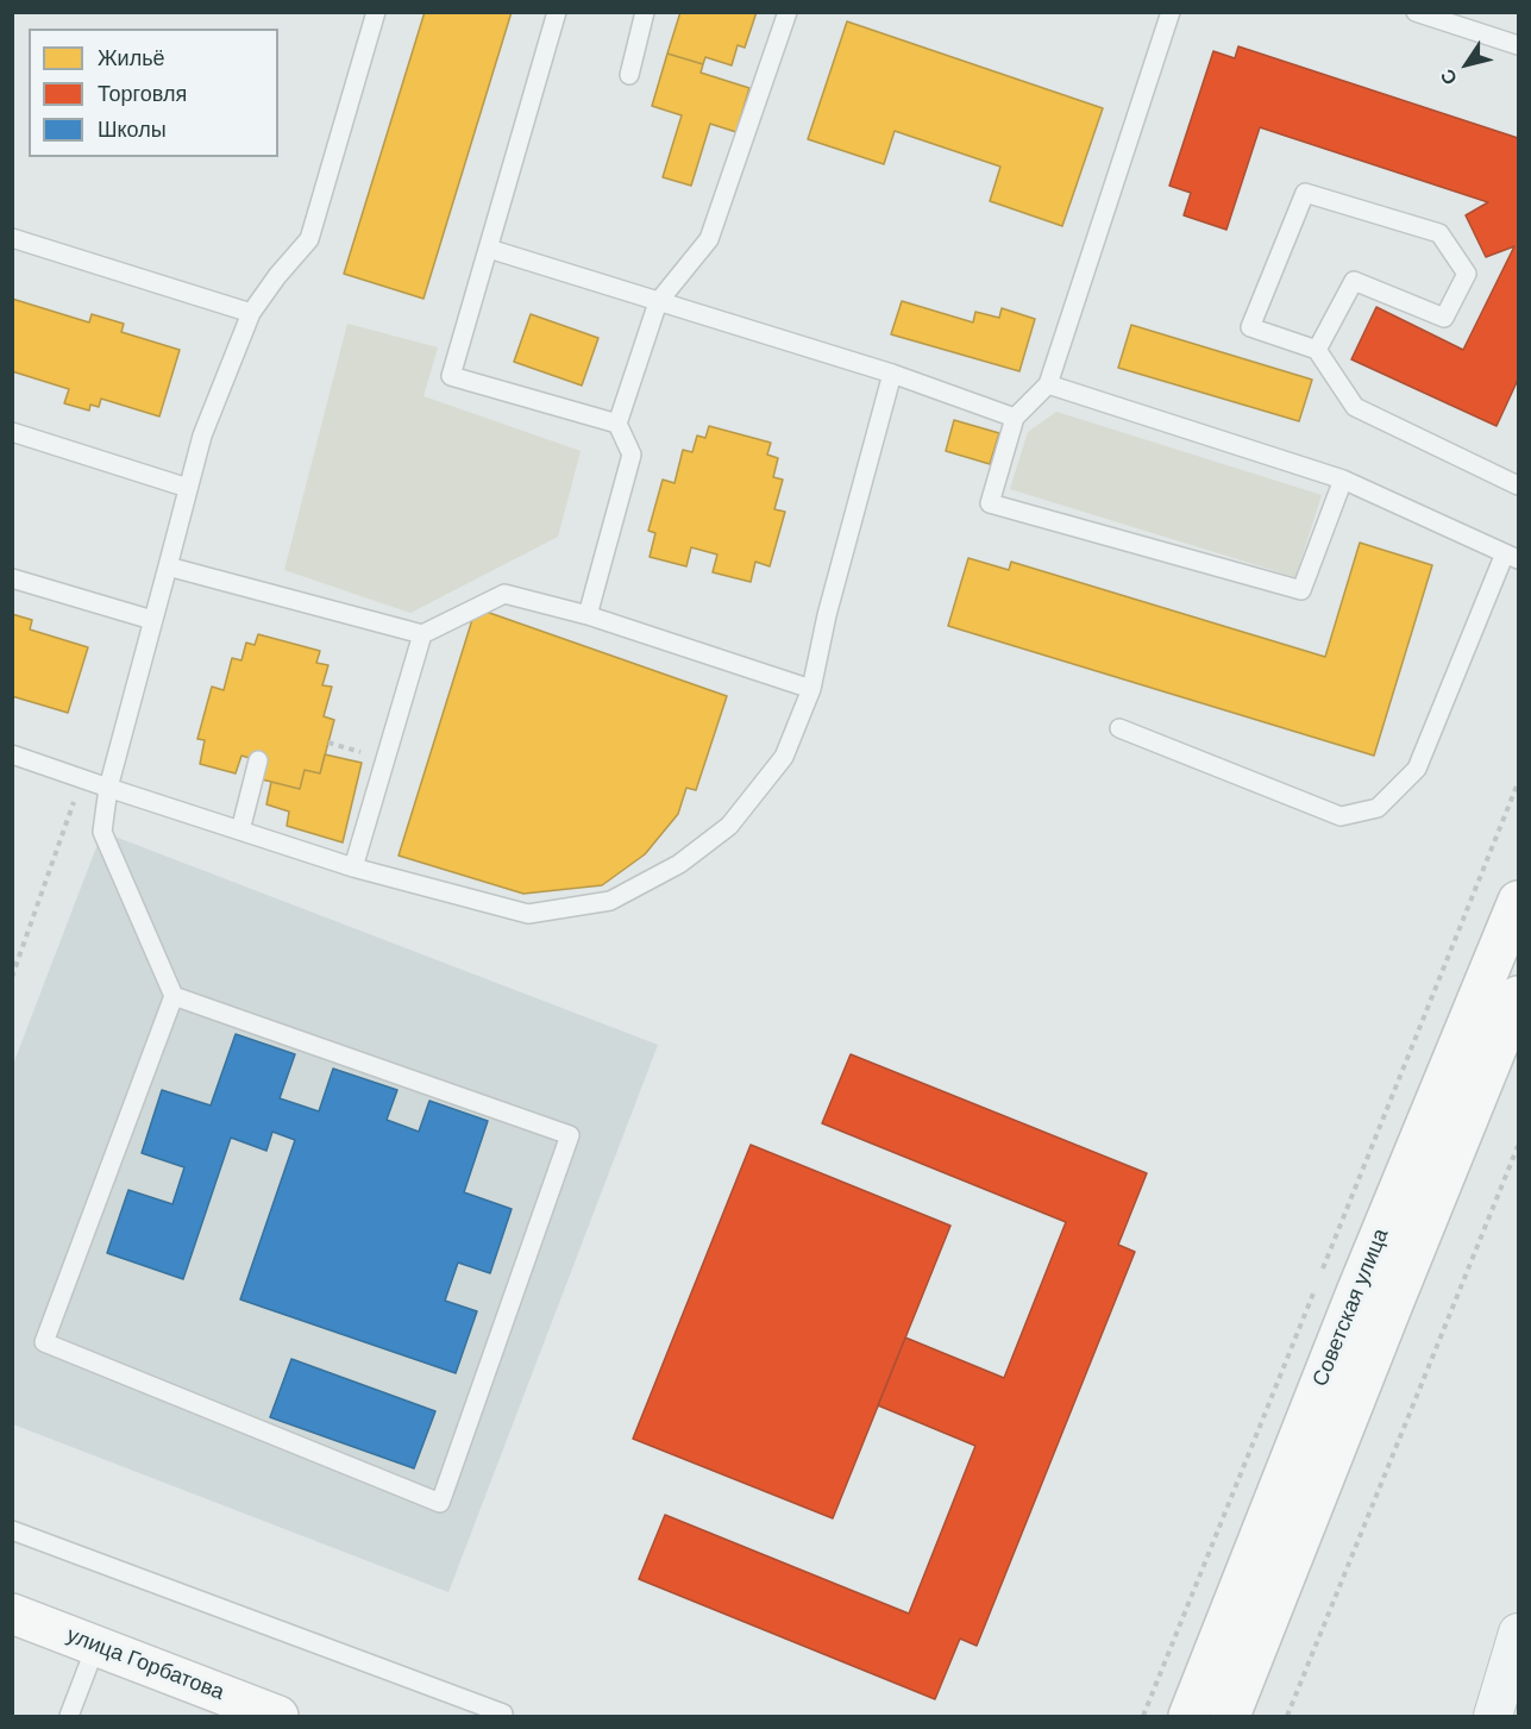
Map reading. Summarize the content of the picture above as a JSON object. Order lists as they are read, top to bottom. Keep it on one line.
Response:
{"streets":{"main road":["Советская улица","улица Горбатова"]},"legend":["Жильё","Торговля","Школы"],"north":"bottom left"}
